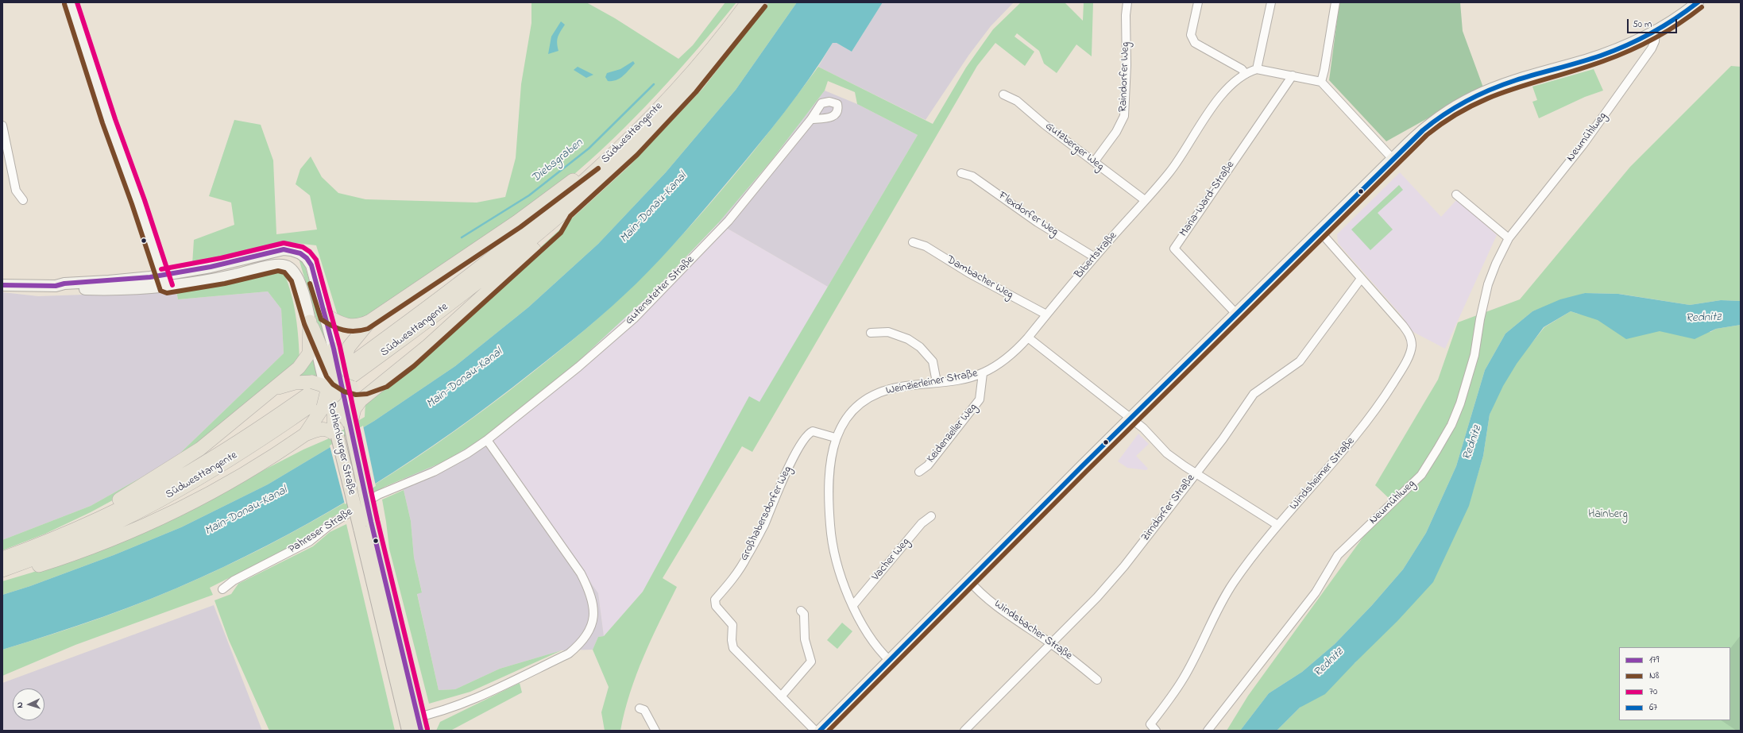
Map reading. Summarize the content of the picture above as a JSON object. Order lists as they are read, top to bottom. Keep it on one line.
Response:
{"streets":{"highway":["Südwesttangente"],"main road":["Rothenburger Straße"],"street":["Raindorfer Weg","Neumühlweg","Gutzberger Weg","Maria-Ward-Straße","Flexdorfer Weg","Bibertstraße","Dambacher Weg","Gutenstetter Straße","Weinzierleiner Straße","Keidenzeller Weg","Windsheimer Straße","Zirndorfer Straße","Großhabersdorfer Weg","Pahreser Straße","Vacher Weg","Windsbacher Straße"]},"crossings":[["Raindorfer Weg","Gutzberger Weg"],["Gutzberger Weg","Bibertstraße"],["Maria-Ward-Straße","Bibertstraße"],["Flexdorfer Weg","Bibertstraße"],["Bibertstraße","Dambacher Weg"],["Bibertstraße","Weinzierleiner Straße"],["Gutenstetter Straße","Pahreser Straße"],["Weinzierleiner Straße","Keidenzeller Weg"],["Weinzierleiner Straße","Großhabersdorfer Weg"],["Weinzierleiner Straße","Vacher Weg"],["Windsheimer Straße","Zirndorfer Straße"],["Zirndorfer Straße","Windsbacher Straße"]],"water":["Diebsgraben","Main-Donau-Kanal","Rednitz"],"parks":["Hainberg"],"lines":["transit line 70","transit line 67","transit line N8","transit line 179"],"legend":["179","N8","70","67"],"scale_bar":"50 m","north":"left"}
